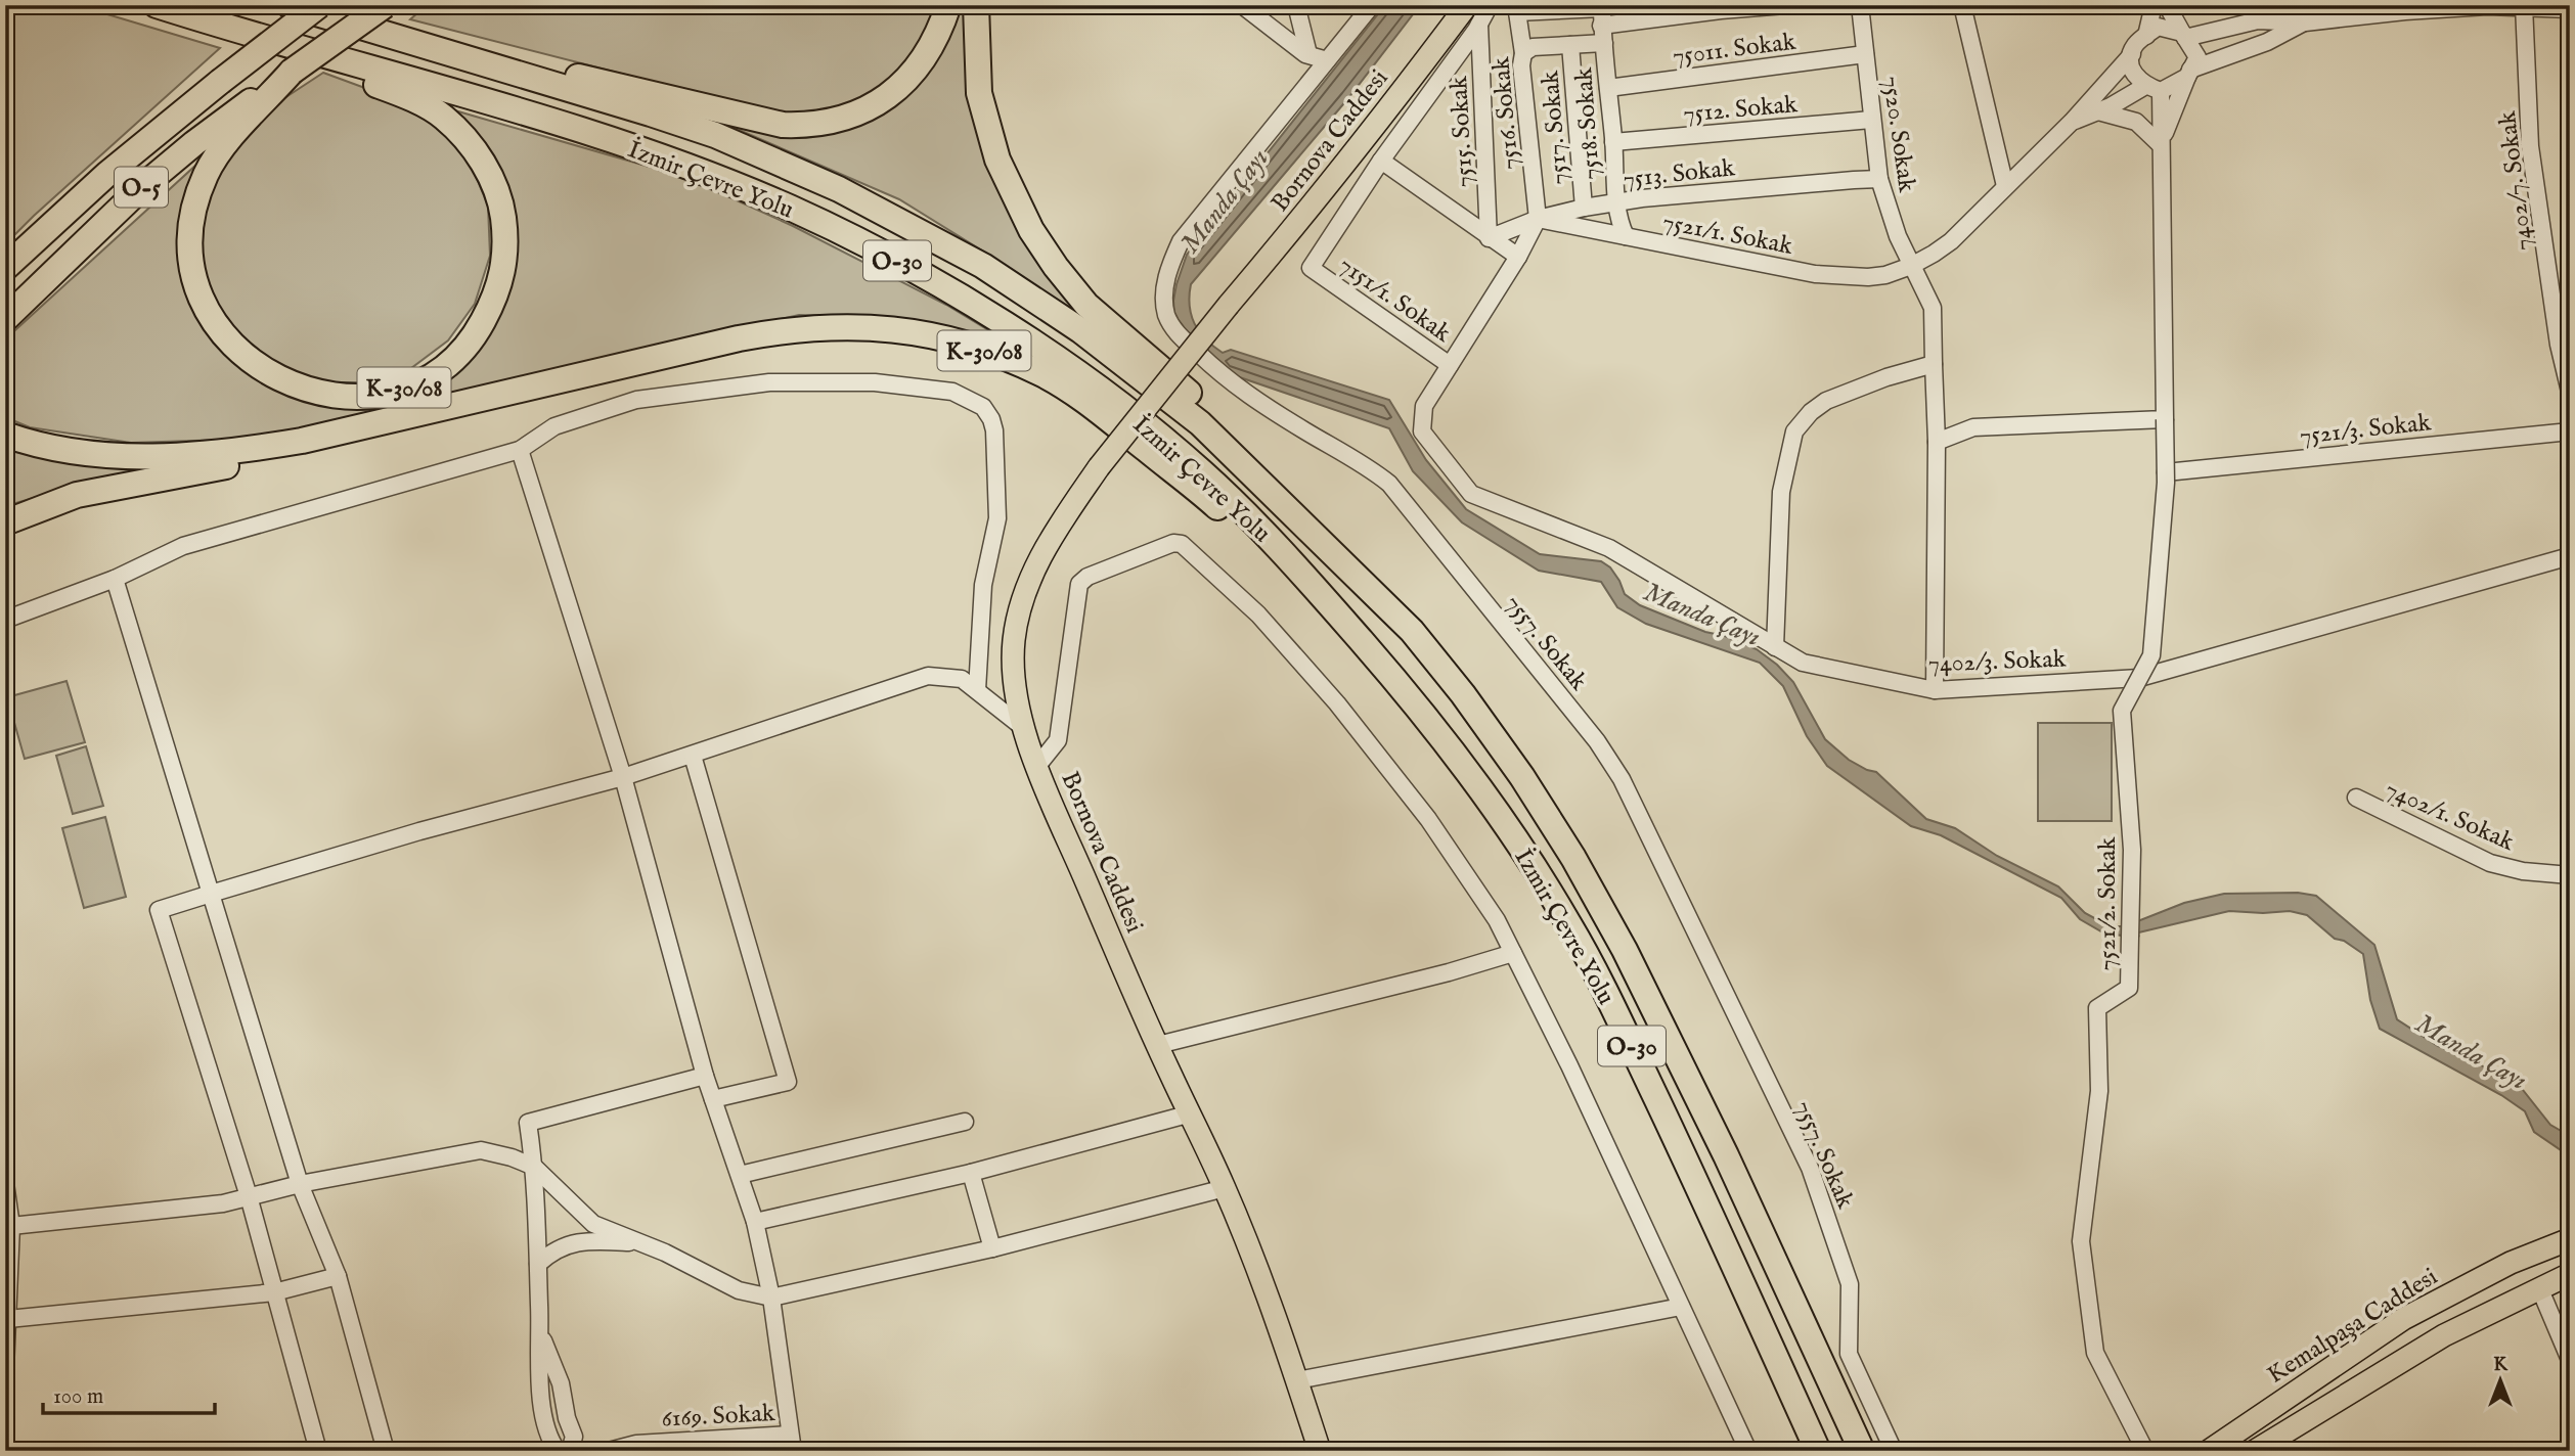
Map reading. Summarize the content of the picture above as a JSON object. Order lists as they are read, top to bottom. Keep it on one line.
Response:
{"streets":{"highway":["İzmir Çevre Yolu","O-5","O-30","K-30/08"],"main road":["Bornova Caddesi","Kemalpaşa Caddesi"],"street":["75011. Sokak","7512. Sokak","7516. Sokak","7518. Sokak","7517. Sokak","7515. Sokak","7520. Sokak","7513. Sokak","7402/7. Sokak","7521/1. Sokak","7151/1. Sokak","7521/3. Sokak","7557. Sokak","7402/3. Sokak","7402/1. Sokak","7521/2. Sokak","6169. Sokak"]},"crossings":[["75011. Sokak","7518. Sokak"],["75011. Sokak","7520. Sokak"],["7512. Sokak","7518. Sokak"],["7512. Sokak","7520. Sokak"],["7516. Sokak","7513. Sokak"],["7516. Sokak","7521/1. Sokak"],["7518. Sokak","7513. Sokak"],["7518. Sokak","7521/1. Sokak"],["7517. Sokak","7513. Sokak"],["7515. Sokak","7513. Sokak"],["7520. Sokak","7513. Sokak"],["7520. Sokak","7521/1. Sokak"],["7513. Sokak","7521/1. Sokak"],["İzmir Çevre Yolu","K-30/08"],["O-5","K-30/08"],["7521/1. Sokak","7521/2. Sokak"],["7151/1. Sokak","7402/3. Sokak"],["7521/3. Sokak","7521/2. Sokak"],["7402/3. Sokak","7521/2. Sokak"]],"water":["Manda Çayı"],"scale_bar":"100 m","north":"top"}
